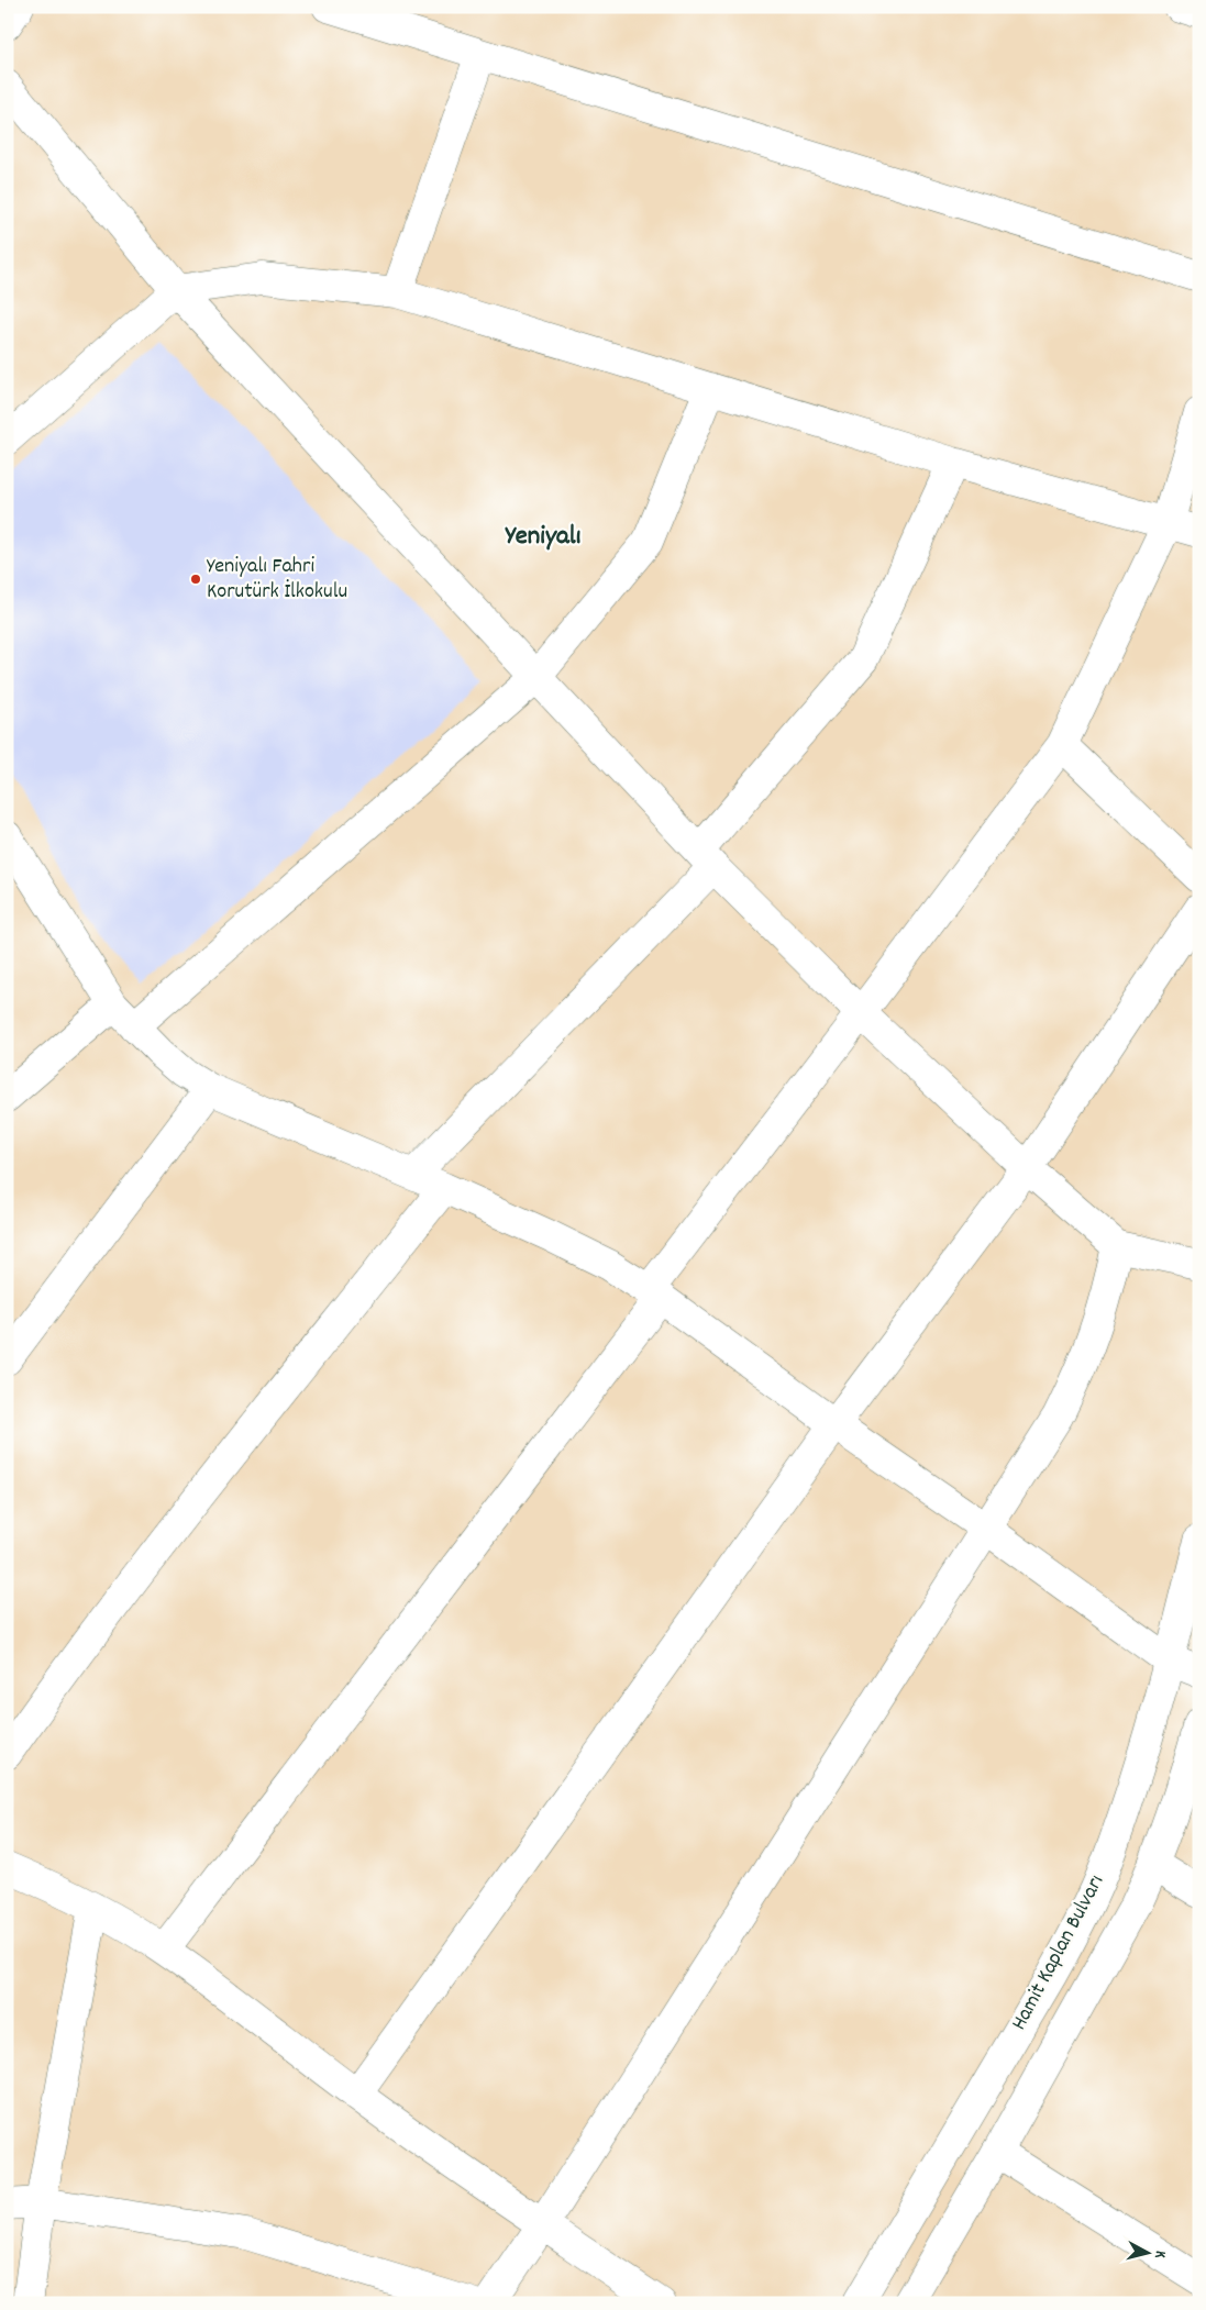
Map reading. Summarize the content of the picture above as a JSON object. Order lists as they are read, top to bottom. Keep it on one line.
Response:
{"streets":{"street":["Hamit Kaplan Bulvarı"]},"districts":["Yeniyalı"],"places":["Yeniyalı Fahri Korutürk İlkokulu"],"north":"right"}
